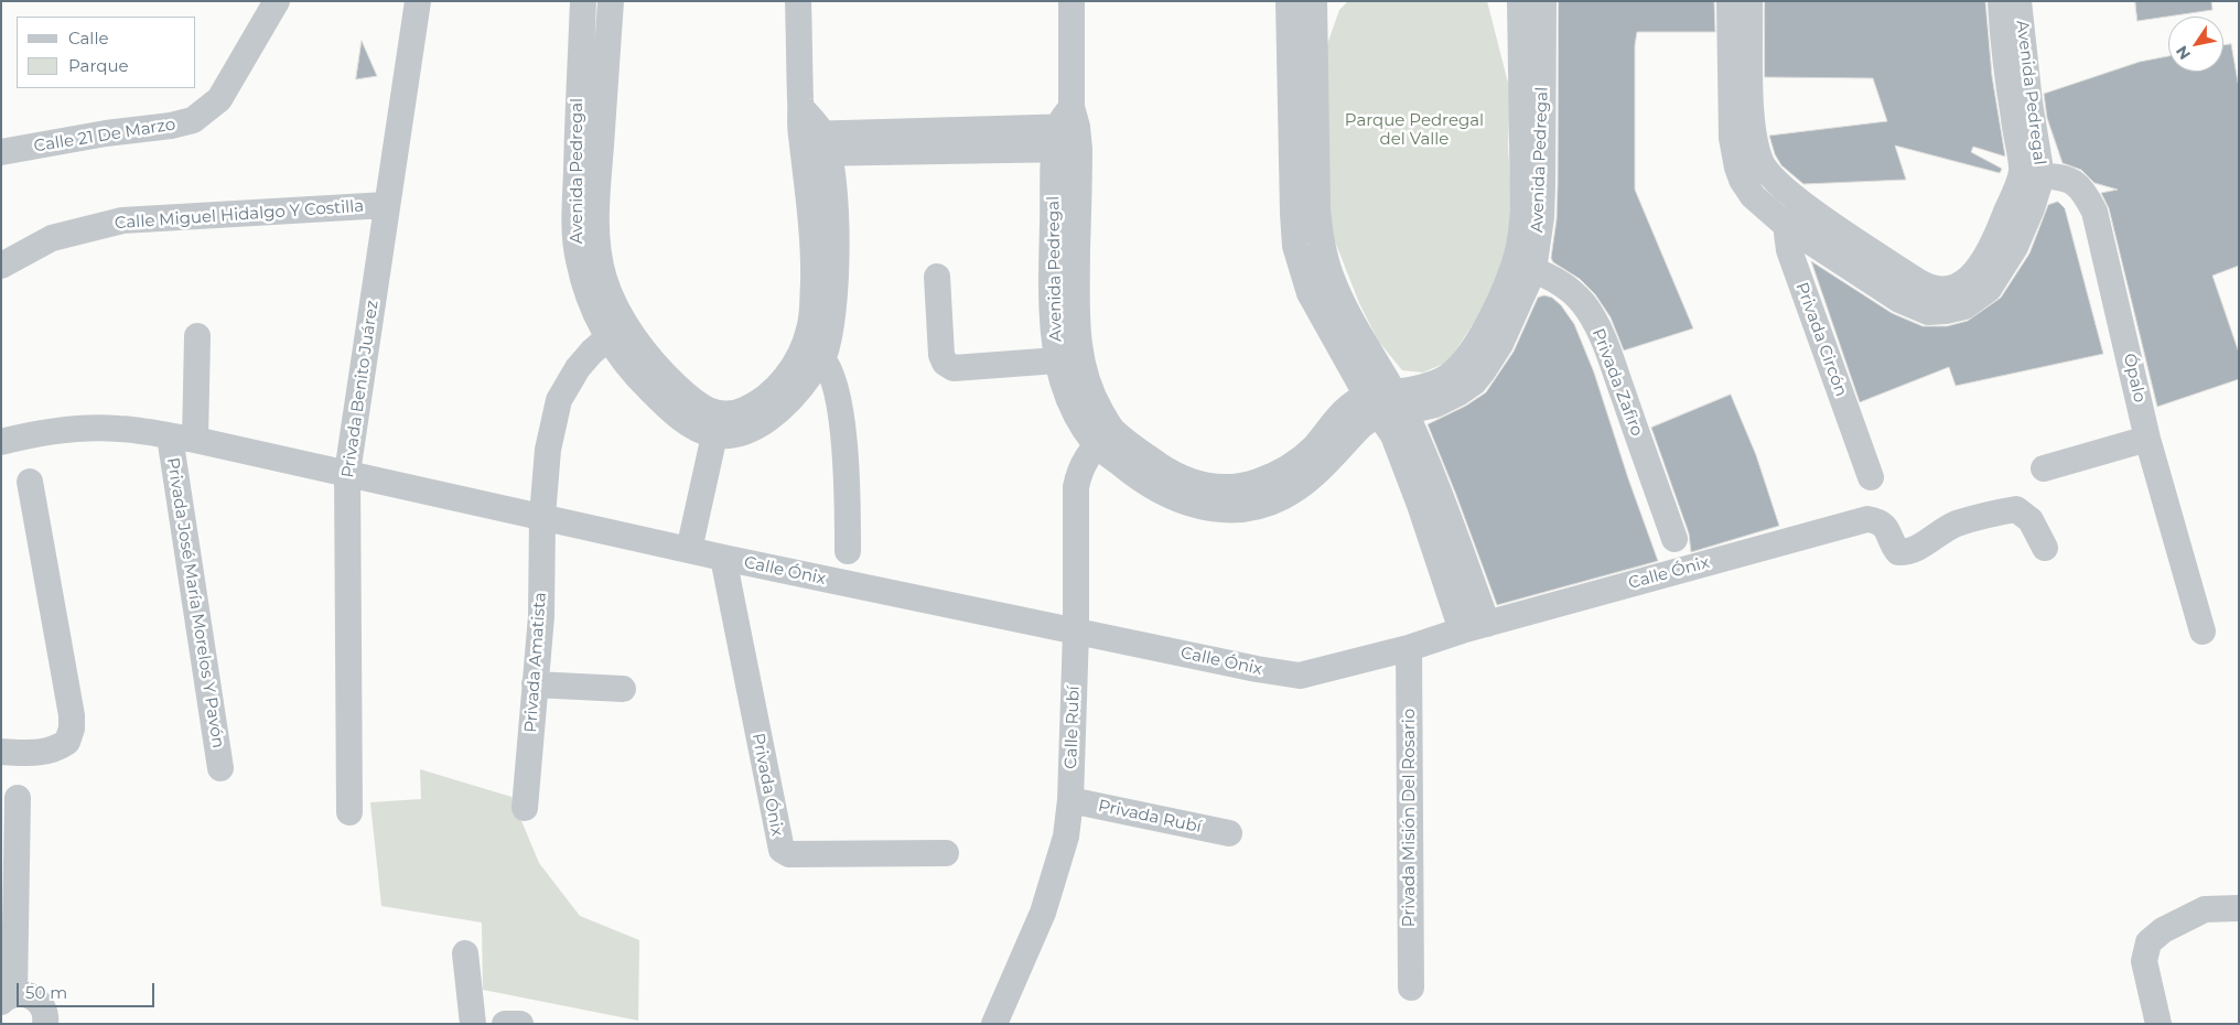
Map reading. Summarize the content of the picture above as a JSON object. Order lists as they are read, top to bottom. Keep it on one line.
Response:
{"streets":{"street":["Avenida Pedregal","Calle 21 De Marzo","Calle Miguel Hidalgo Y Costilla","Privada Circón","Ópalo","Privada Zafiro","Privada Benito Juárez","Calle Ónix","Privada José María Morelos Y Pavón","Privada Amatista","Calle Rubí","Privada Ónix","Privada Rubí","Privada Misión Del Rosario"]},"crossings":[["Avenida Pedregal","Privada Circón"],["Avenida Pedregal","Ópalo"],["Avenida Pedregal","Privada Zafiro"],["Avenida Pedregal","Privada Amatista"],["Avenida Pedregal","Calle Rubí"],["Calle Miguel Hidalgo Y Costilla","Privada Benito Juárez"],["Privada Benito Juárez","Calle Ónix"],["Calle Ónix","Privada José María Morelos Y Pavón"],["Calle Ónix","Privada Amatista"],["Calle Ónix","Calle Rubí"],["Calle Ónix","Privada Ónix"],["Calle Ónix","Privada Misión Del Rosario"],["Calle Rubí","Privada Rubí"]],"parks":["Parque Pedregal del Valle"],"legend":["Calle","Parque"],"scale_bar":"50 m","north":"bottom left"}
